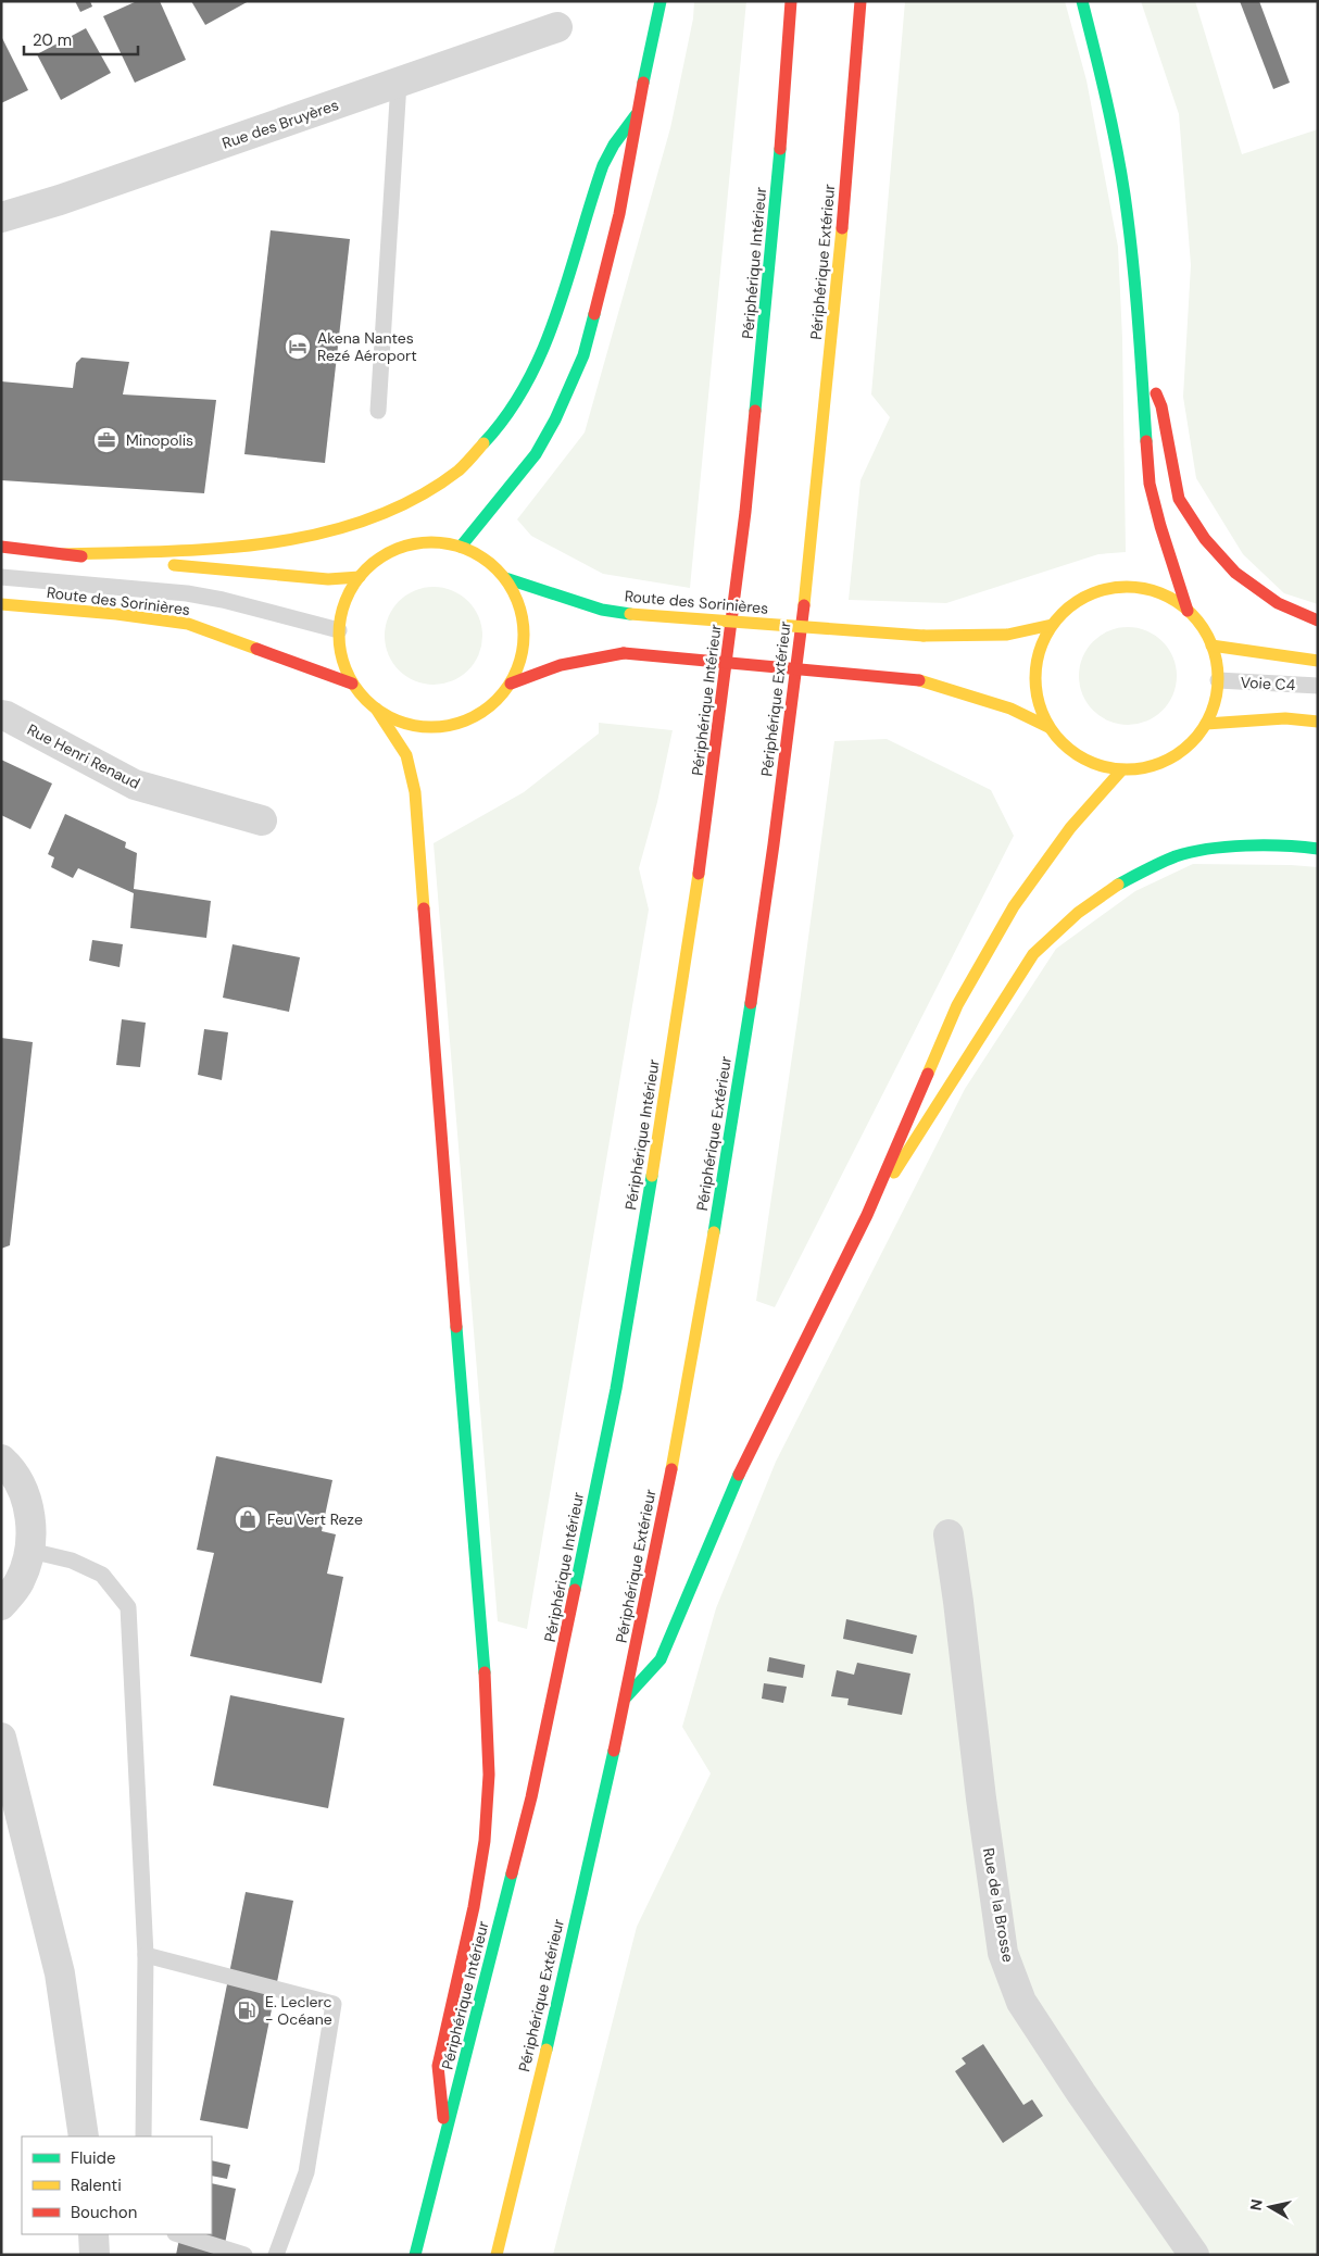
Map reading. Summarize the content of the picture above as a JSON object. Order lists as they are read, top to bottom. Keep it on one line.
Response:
{"streets":{"main road":["Périphérique Extérieur","Périphérique Intérieur","Route des Sorinières"],"street":["Rue des Bruyères","Rue Henri Renaud","Rue de la Brosse"],"lane":["Voie C4"]},"crossings":[["Route des Sorinières","Voie C4"]],"places":{"hotel":["Akena Nantes Rezé Aéroport"],"office":["Minopolis"],"shop":["Feu Vert Reze"],"fuel station":["E. Leclerc - Océane"]},"legend":["Fluide","Ralenti","Bouchon"],"scale_bar":"20 m","north":"left"}
